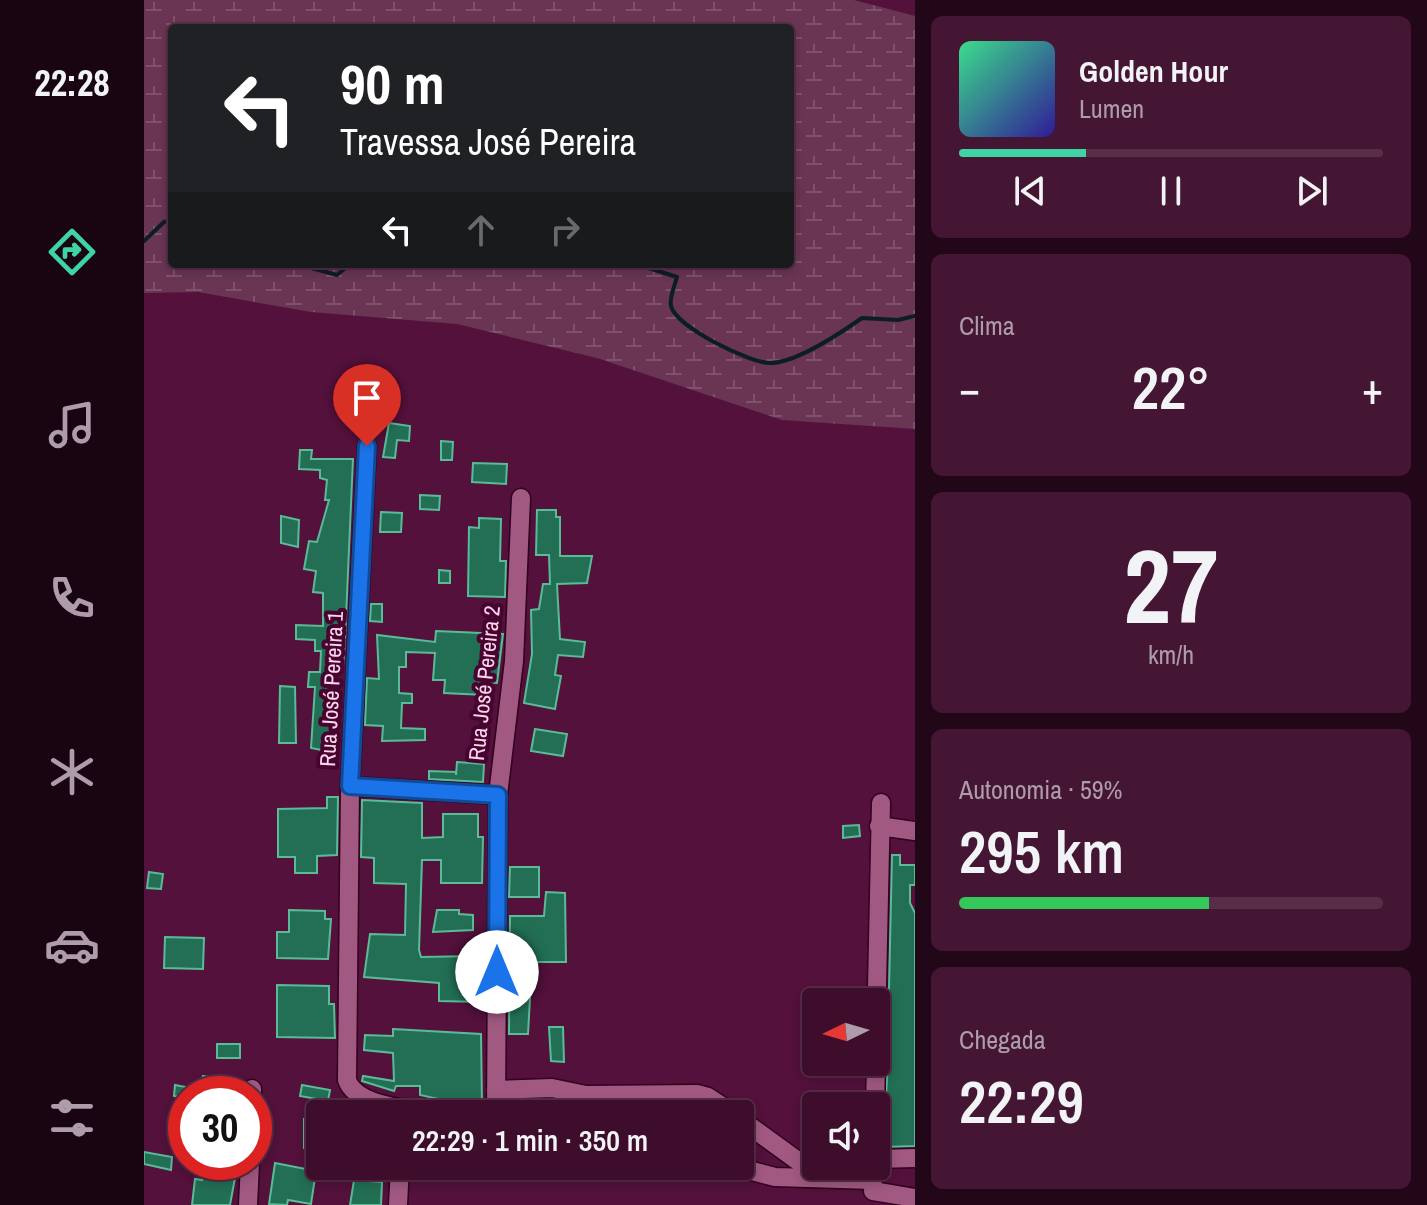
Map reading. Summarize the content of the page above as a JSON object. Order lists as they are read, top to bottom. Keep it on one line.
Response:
{"streets":{"street":["Rua José Pereira 2","Rua José Pereira 1"]},"north":"left","page":{"tabs":"22:28","turn":["90 m","Travessa José Pereira"],"song":["Golden Hour","Lumen"],"tile":["Clima",["27","km/h"],["Autonomia · 59%","295 km"],["Chegada","22:29"]],"heat":["−","22°","+"],"limit":"30","trip":"22:29 · 1 min · 350 m"}}
